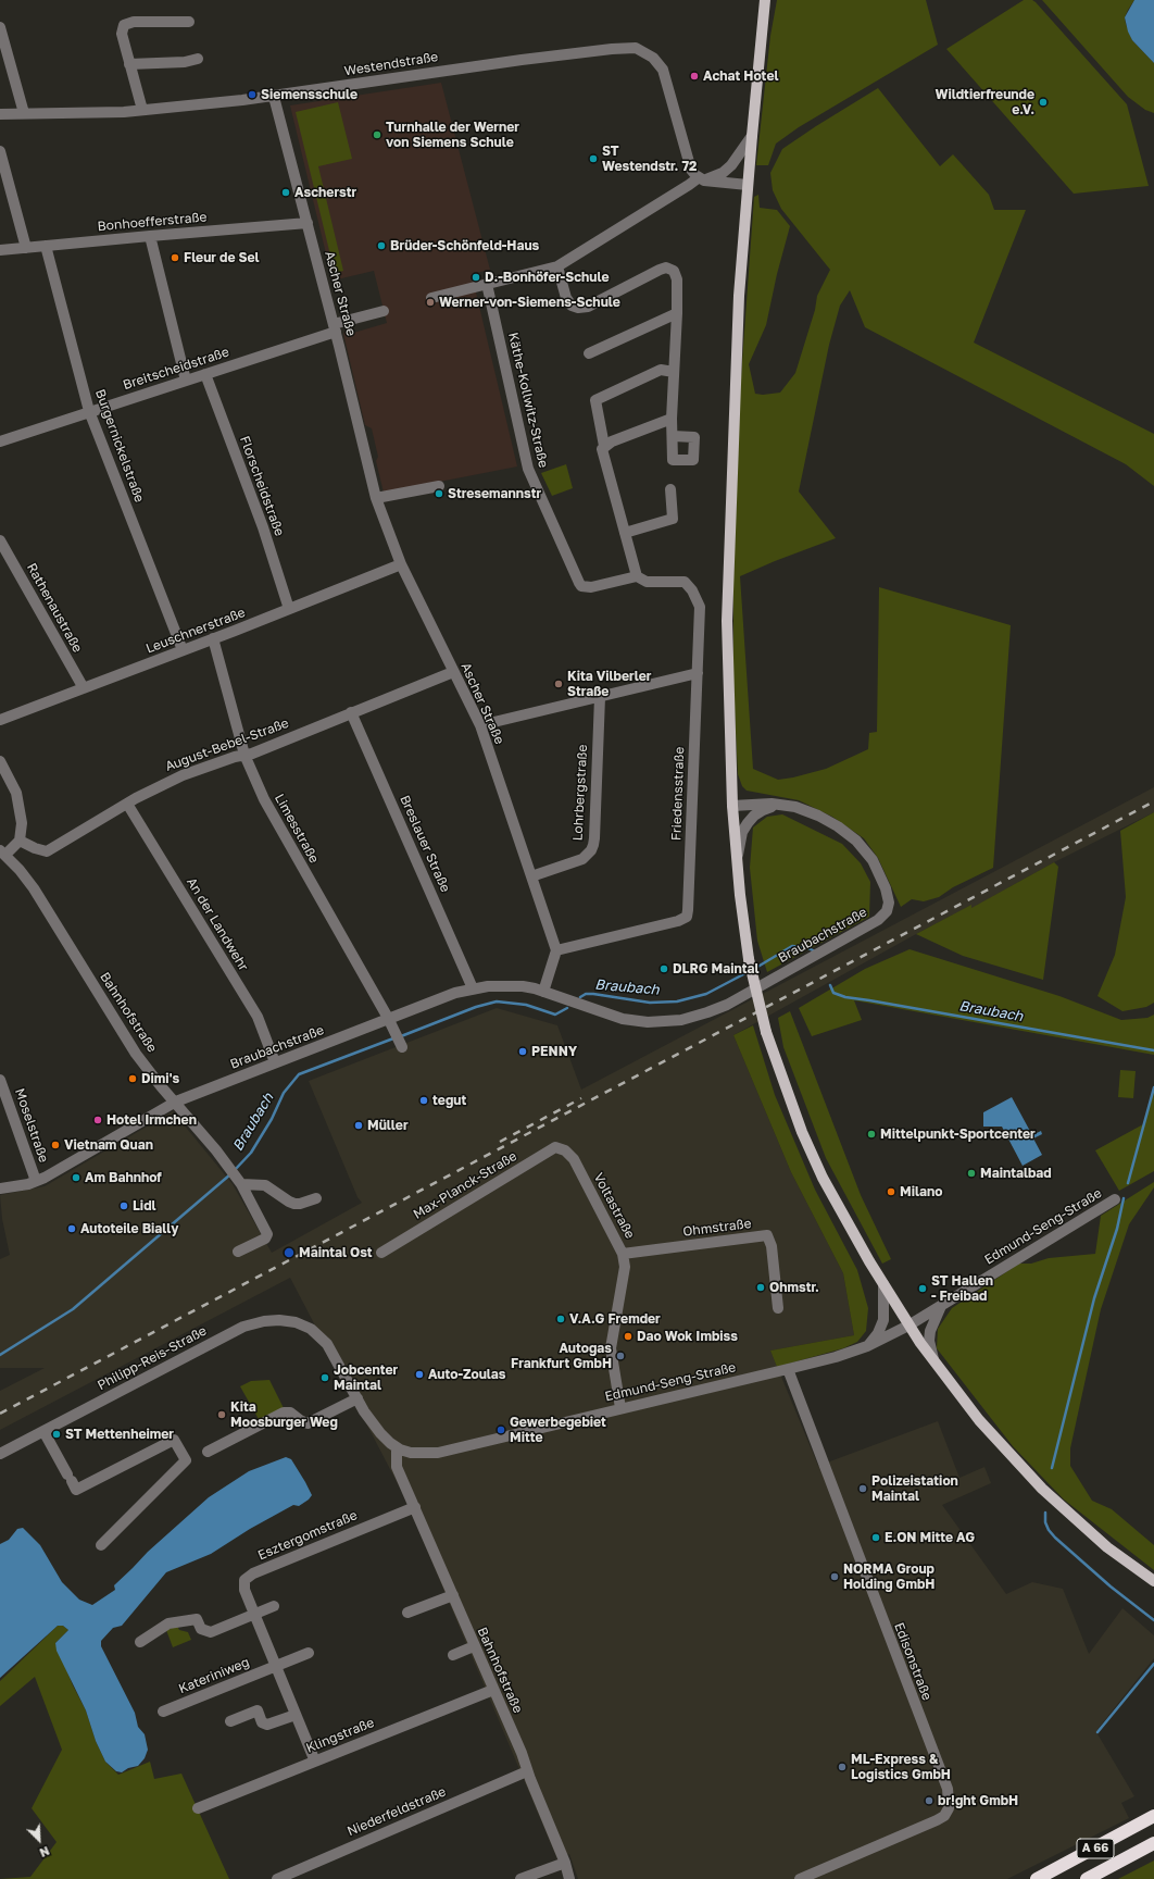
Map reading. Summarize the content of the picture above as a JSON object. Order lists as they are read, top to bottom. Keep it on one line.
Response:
{"streets":{"highway":["A 66"],"street":["Westendstraße","Bonhoefferstraße","Ascher Straße","Breitscheidstraße","Käthe-Kollwitz-Straße","Burgernickelstraße","Florscheidstraße","Rathenaustraße","Leuschnerstraße","August-Bebel-Straße","Lohrbergstraße","Friedensstraße","Limesstraße","Breslauer Straße","An der Landwehr","Braubachstraße","Bahnhofstraße","Moselstraße","Max-Planck-Straße","Voltastraße","Edmund-Seng-Straße","Ohmstraße","Philipp-Reis-Straße","Esztergomstraße","Edisonstraße","Kateriniweg","Klingstraße","Niederfeldstraße"]},"crossings":[["Westendstraße","Ascher Straße"],["Bonhoefferstraße","Ascher Straße"],["Bonhoefferstraße","Burgernickelstraße"],["Ascher Straße","Breitscheidstraße"],["Ascher Straße","Leuschnerstraße"],["Ascher Straße","August-Bebel-Straße"],["Ascher Straße","Lohrbergstraße"],["Ascher Straße","Friedensstraße"],["Breitscheidstraße","Burgernickelstraße"],["Breitscheidstraße","Florscheidstraße"],["Käthe-Kollwitz-Straße","Friedensstraße"],["Burgernickelstraße","Leuschnerstraße"],["Florscheidstraße","Leuschnerstraße"],["Rathenaustraße","Leuschnerstraße"],["Leuschnerstraße","Limesstraße"],["August-Bebel-Straße","Limesstraße"],["August-Bebel-Straße","Breslauer Straße"],["August-Bebel-Straße","An der Landwehr"],["Limesstraße","Braubachstraße"],["Breslauer Straße","Braubachstraße"],["An der Landwehr","Braubachstraße"],["Braubachstraße","Bahnhofstraße"],["Braubachstraße","Moselstraße"],["Bahnhofstraße","Edmund-Seng-Straße"],["Bahnhofstraße","Esztergomstraße"],["Bahnhofstraße","Klingstraße"],["Bahnhofstraße","Niederfeldstraße"],["Max-Planck-Straße","Voltastraße"],["Voltastraße","Edmund-Seng-Straße"],["Voltastraße","Ohmstraße"],["Edmund-Seng-Straße","Edisonstraße"],["Esztergomstraße","Kateriniweg"],["Esztergomstraße","Klingstraße"]],"water":["Braubach"],"places":["Achat Hotel","Siemensschule","Wildtierfreunde e.V.","Turnhalle der Werner von Siemens Schule","ST Westendstr. 72","Ascherstr","Brüder-Schönfeld-Haus","Fleur de Sel","D.-Bonhöfer-Schule","Werner-von-Siemens-Schule","Stresemannstr","Kita Vilberler Straße","DLRG Maintal","PENNY","Dimi's","tegut","Hotel Irmchen","Müller","Mittelpunkt-Sportcenter","Vietnam Quan","Maintalbad","Am Bahnhof","Milano","Lidl","Autoteile Bially","Maintal Ost","Ohmstr.","ST Hallen - Freibad","V.A.G Fremder","Dao Wok Imbiss","Autogas Frankfurt GmbH","Auto-Zoulas","Jobcenter Maintal","Kita Moosburger Weg","Gewerbegebiet Mitte","ST Mettenheimer","Polizeistation Maintal","E.ON Mitte AG","NORMA Group Holding GmbH","ML-Express & Logistics GmbH","br!ght GmbH"],"north":"bottom right"}
